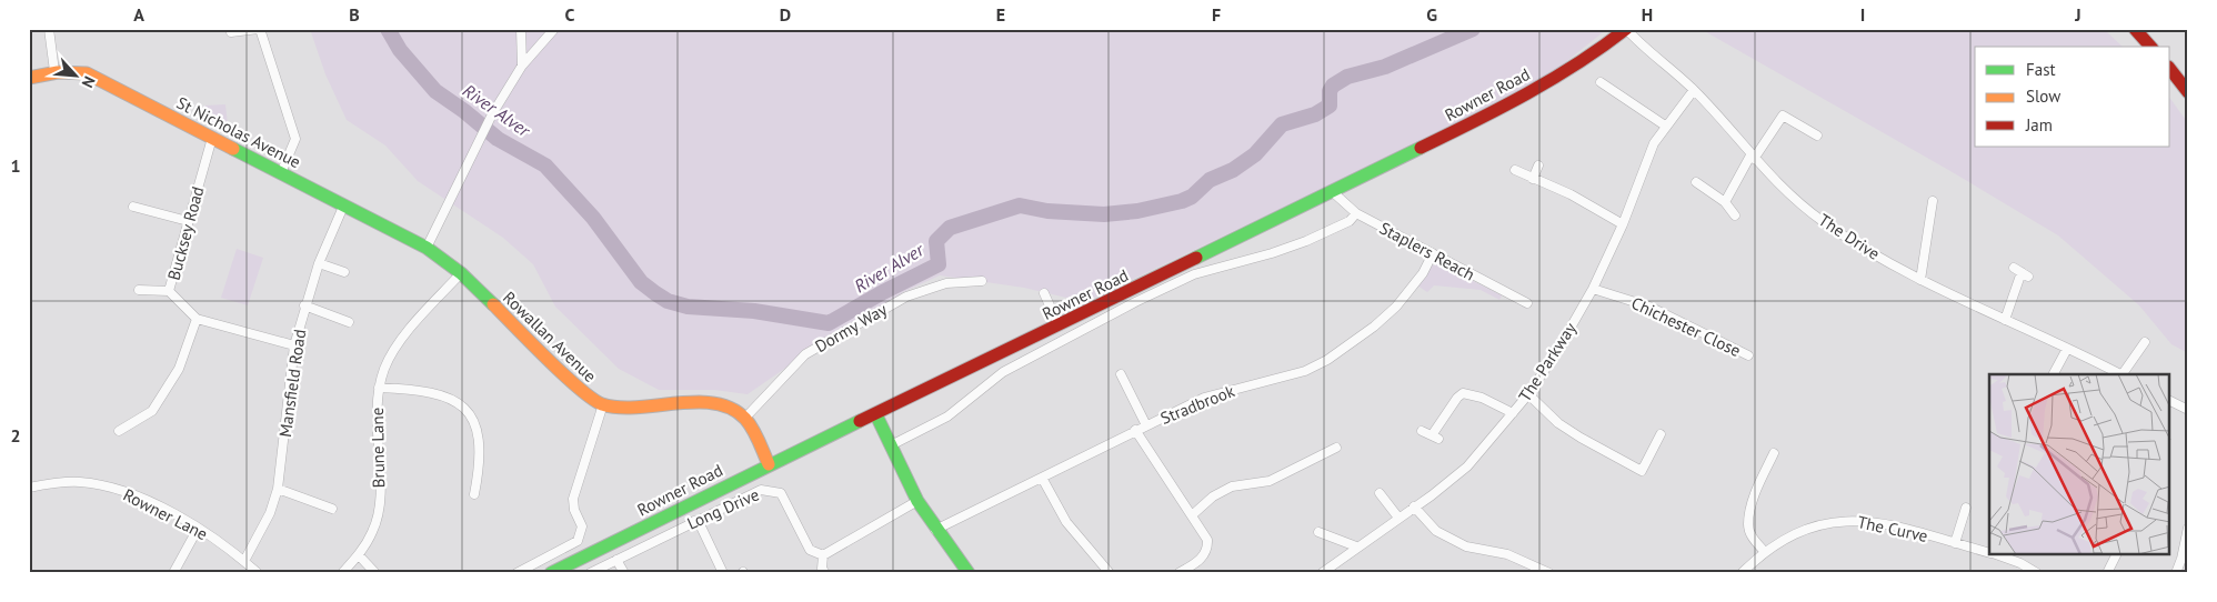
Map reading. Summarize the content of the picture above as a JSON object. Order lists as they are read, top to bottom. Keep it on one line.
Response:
{"streets":{"main road":["Rowner Road","St Nicholas Avenue","Rowallan Avenue"],"street":["Bucksey Road","The Drive","Staplers Reach","Chichester Close","Dormy Way","The Parkway","Mansfield Road","Stradbrook","Brune Lane","Long Drive","Rowner Lane","The Curve"]},"crossings":[["Rowner Road","The Drive"],["Rowner Road","Staplers Reach"],["St Nicholas Avenue","Bucksey Road"],["St Nicholas Avenue","Rowallan Avenue"],["St Nicholas Avenue","Mansfield Road"],["Bucksey Road","Mansfield Road"],["The Drive","The Parkway"],["Staplers Reach","Stradbrook"],["Chichester Close","The Parkway"],["Dormy Way","Rowallan Avenue"],["Rowallan Avenue","Brune Lane"],["Mansfield Road","Rowner Lane"]],"water":["River Alver"],"legend":["Fast","Slow","Jam"],"north":"bottom right","grid":{"columns":["A","B","C","D","E","F","G","H","I","J"],"rows":["1","2"]}}
